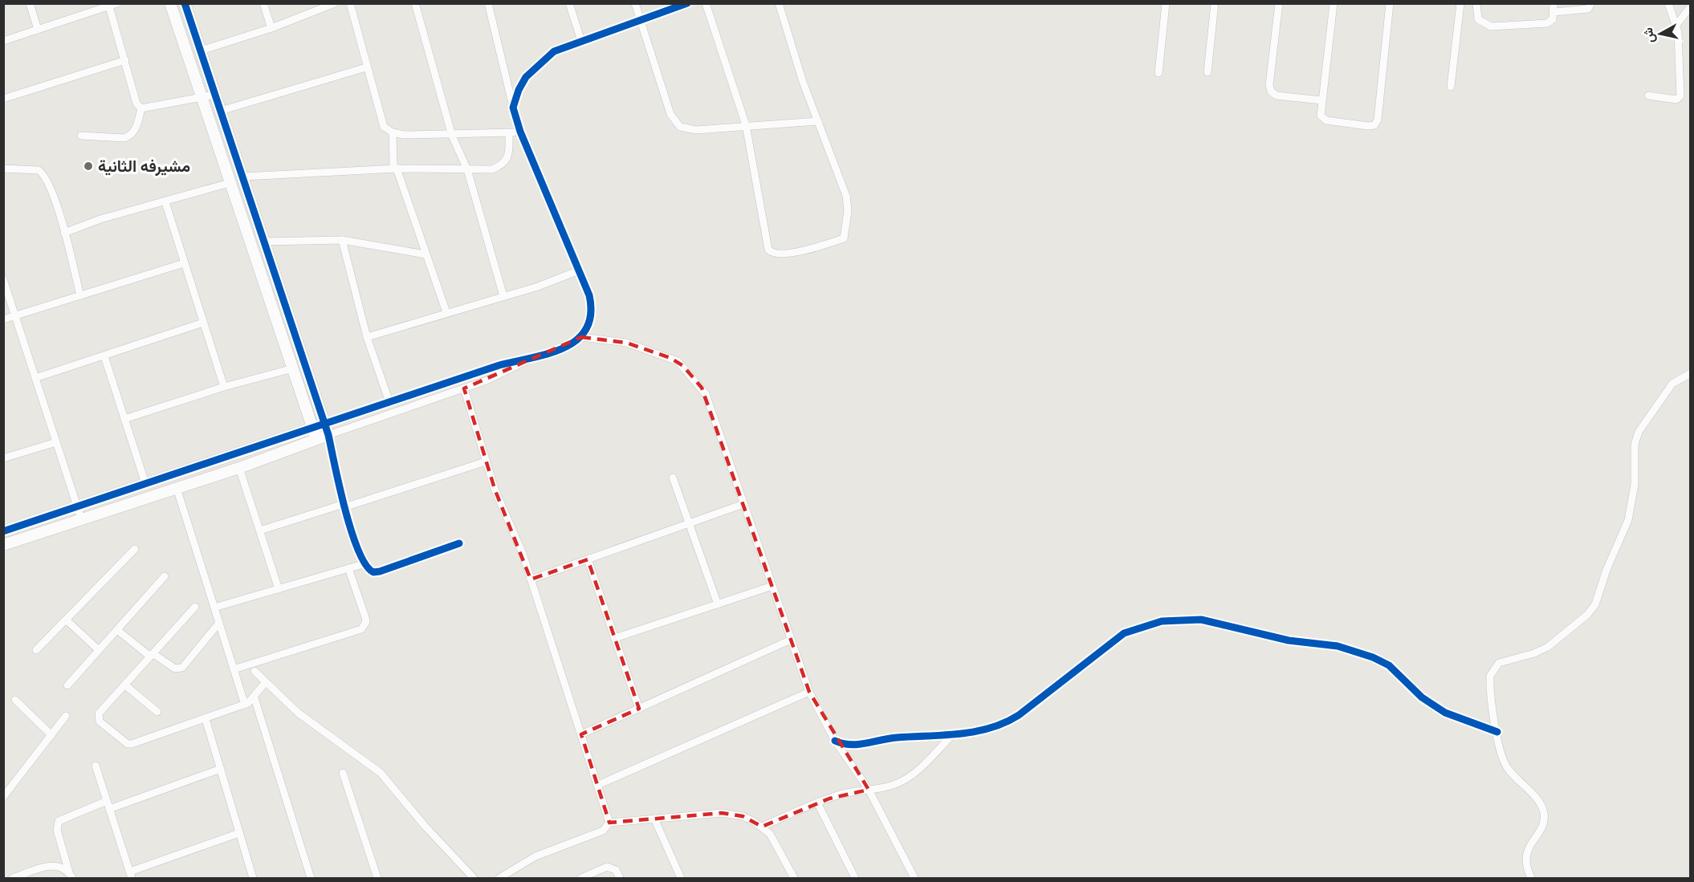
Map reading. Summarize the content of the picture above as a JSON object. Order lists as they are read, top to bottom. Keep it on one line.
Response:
{"places":["مشيرفه الثانية"],"north":"left"}
